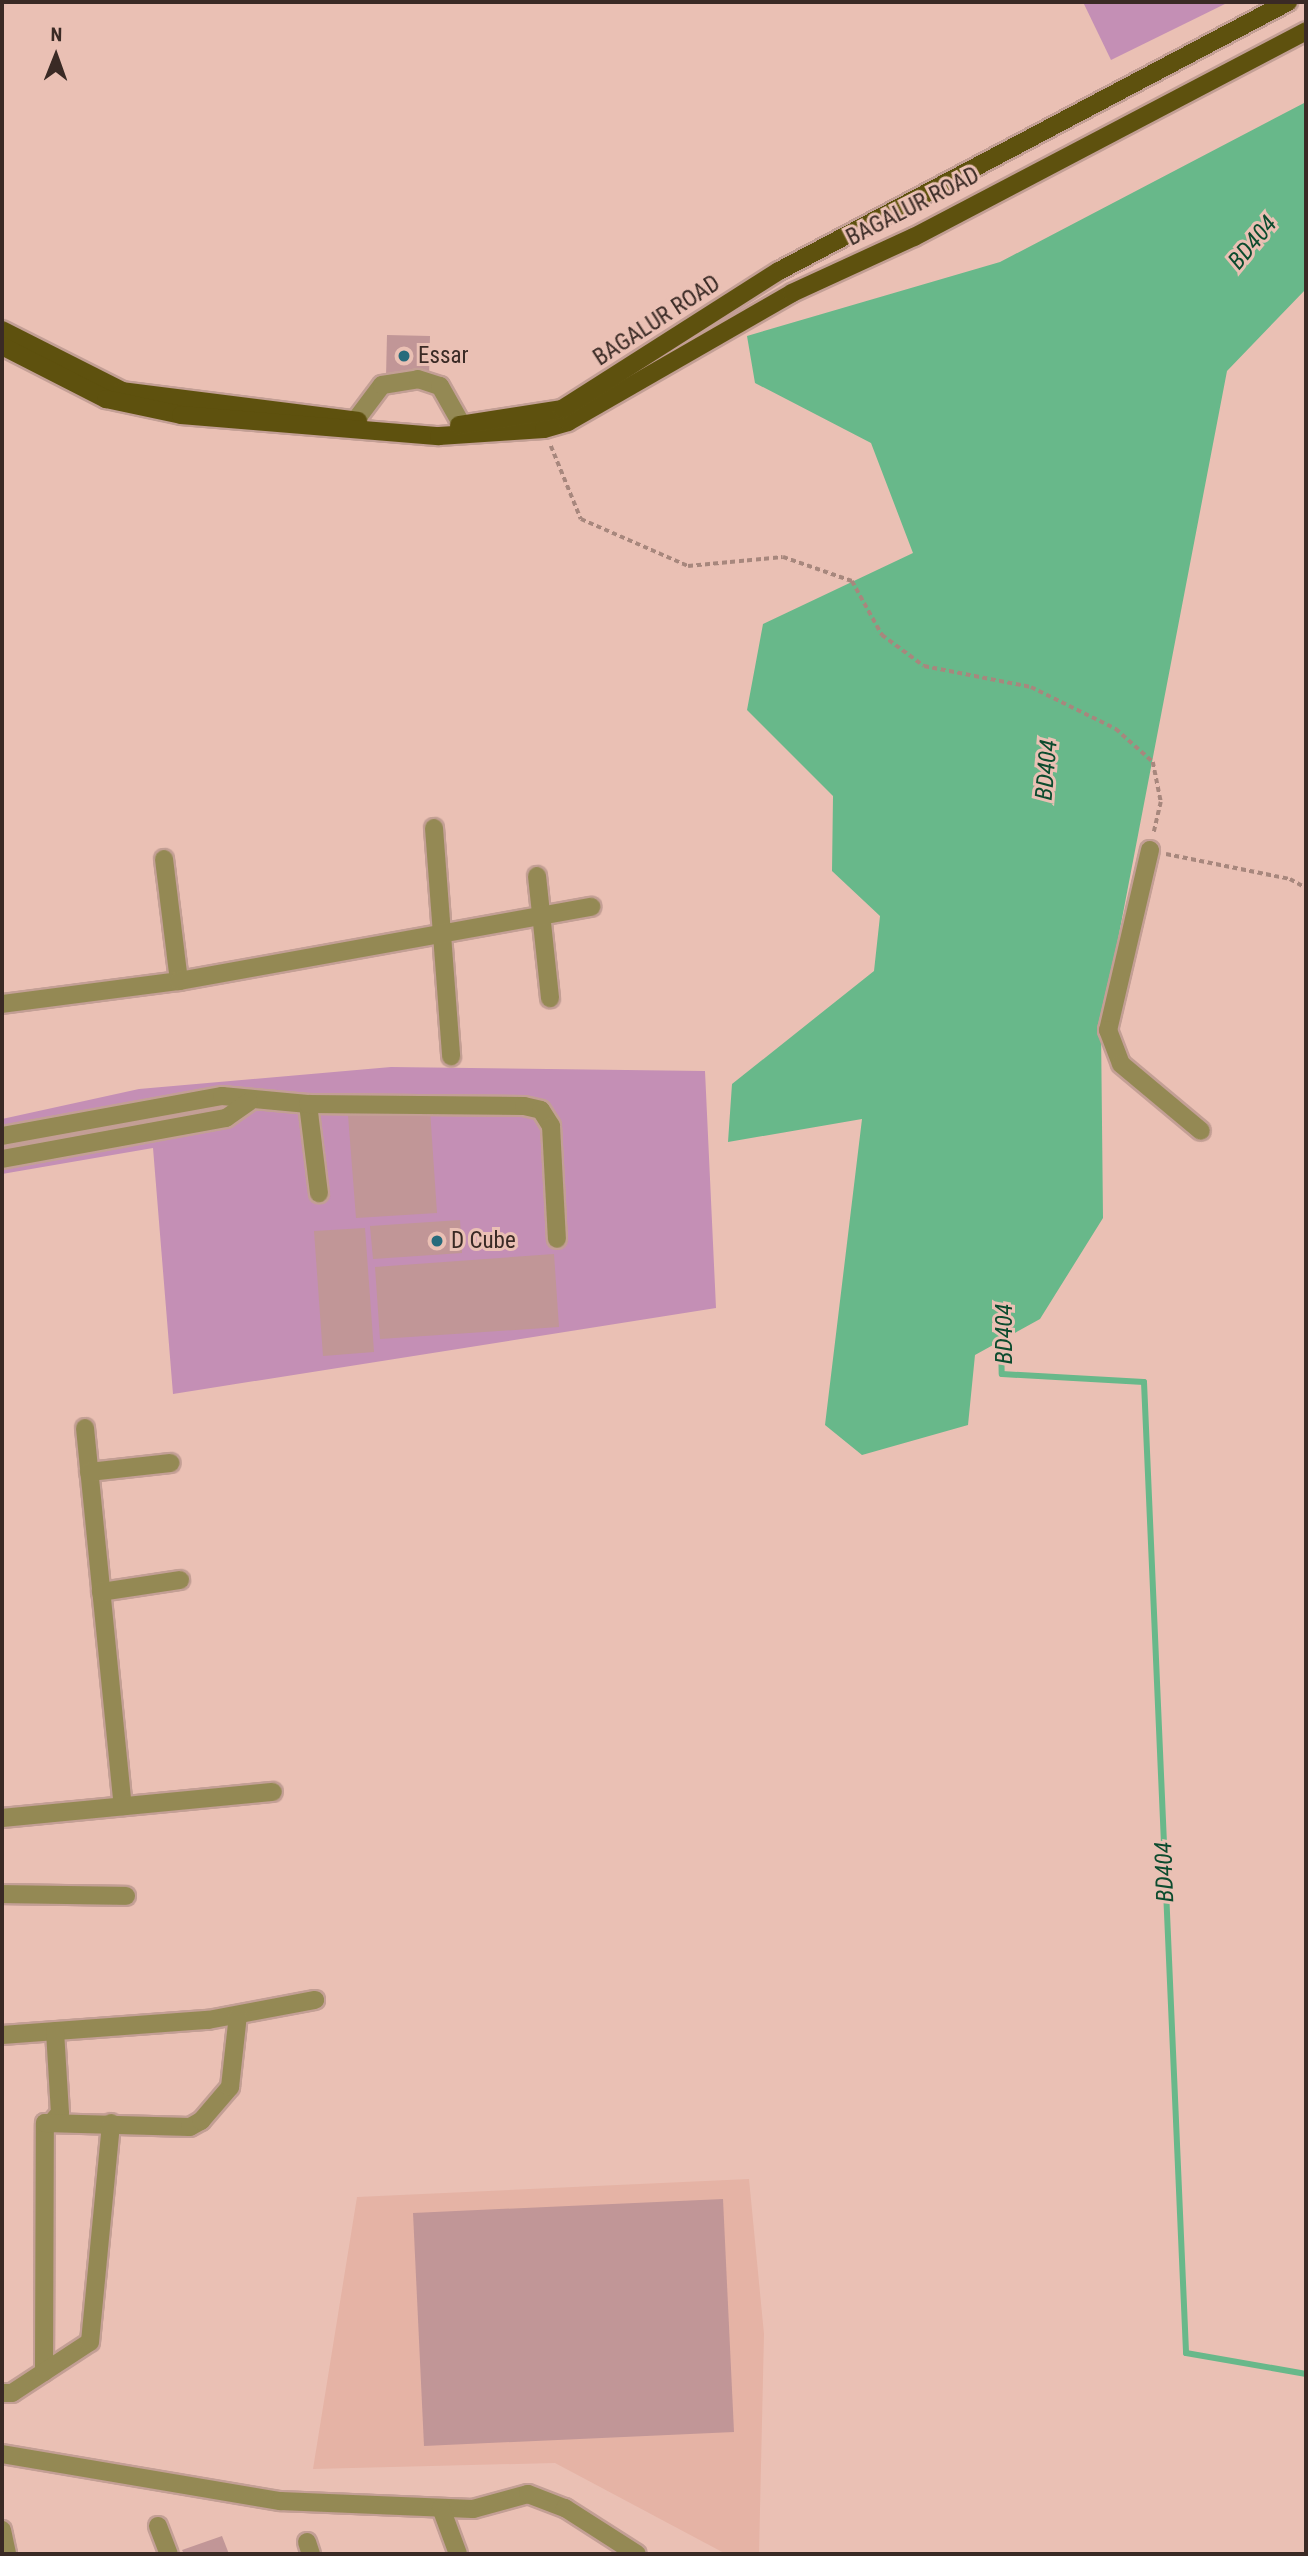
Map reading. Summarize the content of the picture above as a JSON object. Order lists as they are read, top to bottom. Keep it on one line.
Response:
{"streets":{"main road":["BAGALUR ROAD"]},"water":["BD404"],"places":["Essar","D Cube"],"north":"top"}
